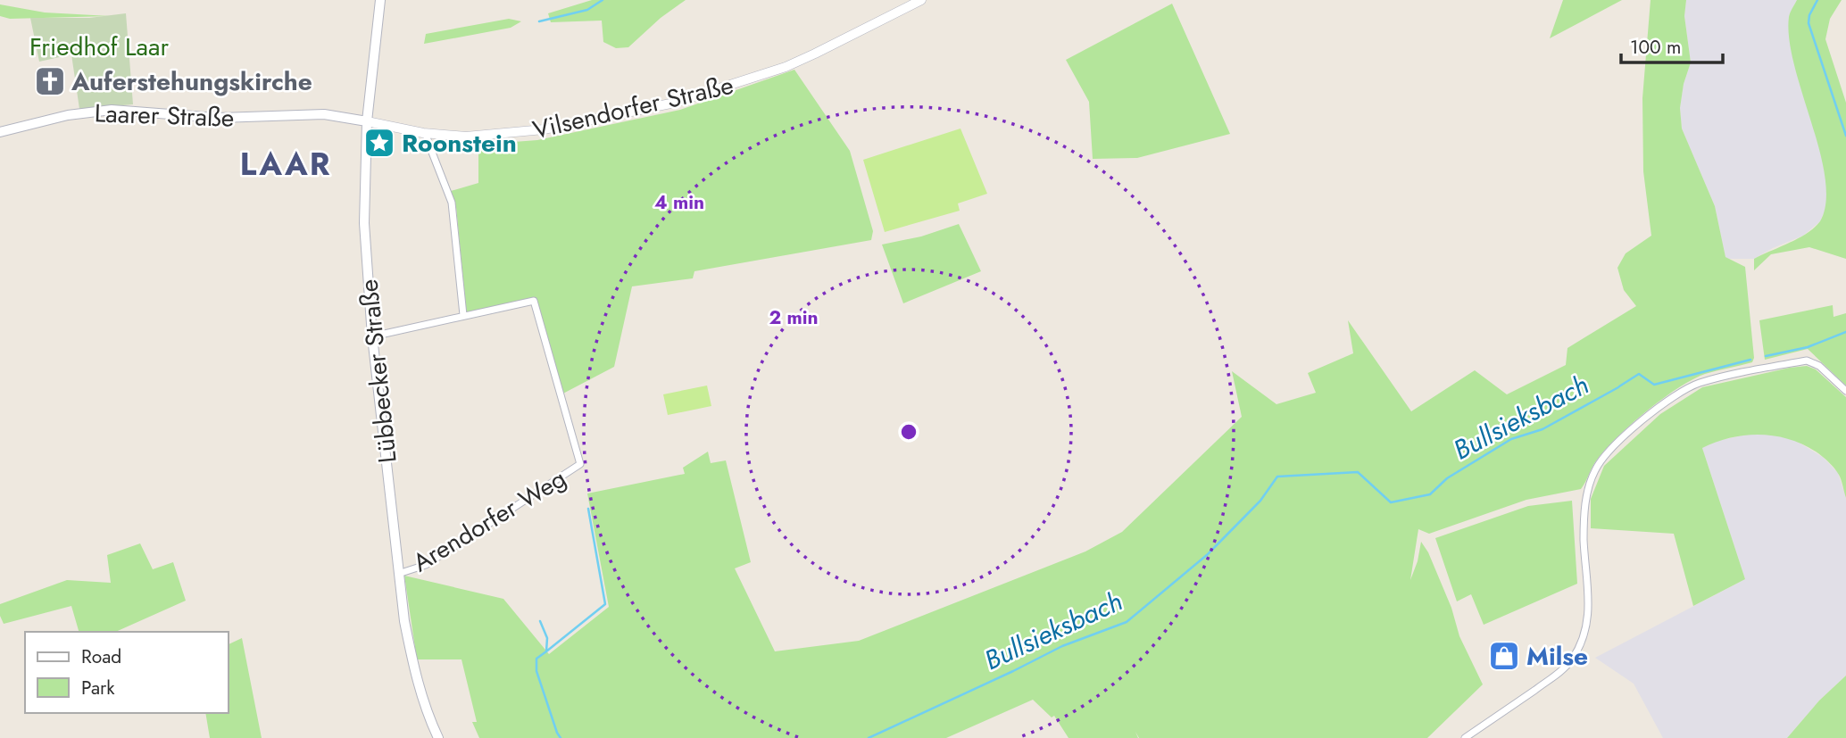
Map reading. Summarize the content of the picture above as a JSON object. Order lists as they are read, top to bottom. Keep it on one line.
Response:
{"streets":{"main road":["Laarer Straße","Lübbecker Straße"],"street":["Vilsendorfer Straße","Arendorfer Weg"]},"crossings":[["Vilsendorfer Straße","Laarer Straße"],["Vilsendorfer Straße","Lübbecker Straße"],["Laarer Straße","Lübbecker Straße"],["Lübbecker Straße","Arendorfer Weg"]],"districts":["LAAR"],"water":["Bullsieksbach"],"parks":["Friedhof Laar"],"places":{"church":["Auferstehungskirche"],"place":["Roonstein"],"shop":["Milse"]},"legend":["Road","Park"],"scale_bar":"100 m","rings":["4 min","2 min"]}
